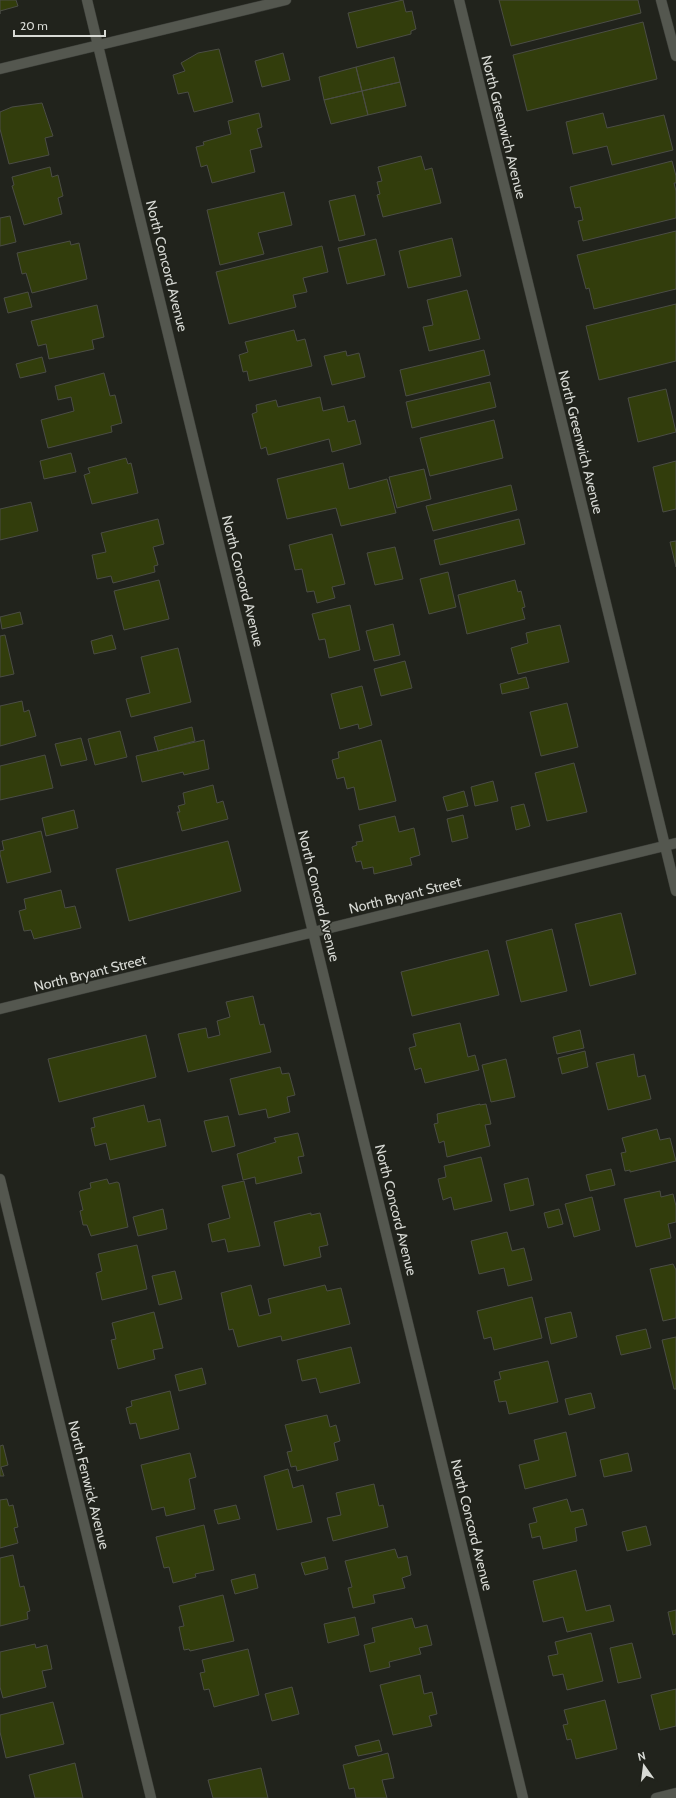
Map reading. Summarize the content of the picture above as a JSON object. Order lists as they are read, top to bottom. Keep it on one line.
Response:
{"streets":{"street":["North Greenwich Avenue","North Concord Avenue","North Bryant Street","North Fenwick Avenue"]},"crossings":[["North Greenwich Avenue","North Bryant Street"],["North Concord Avenue","North Bryant Street"]],"scale_bar":"20 m","north":"top"}
